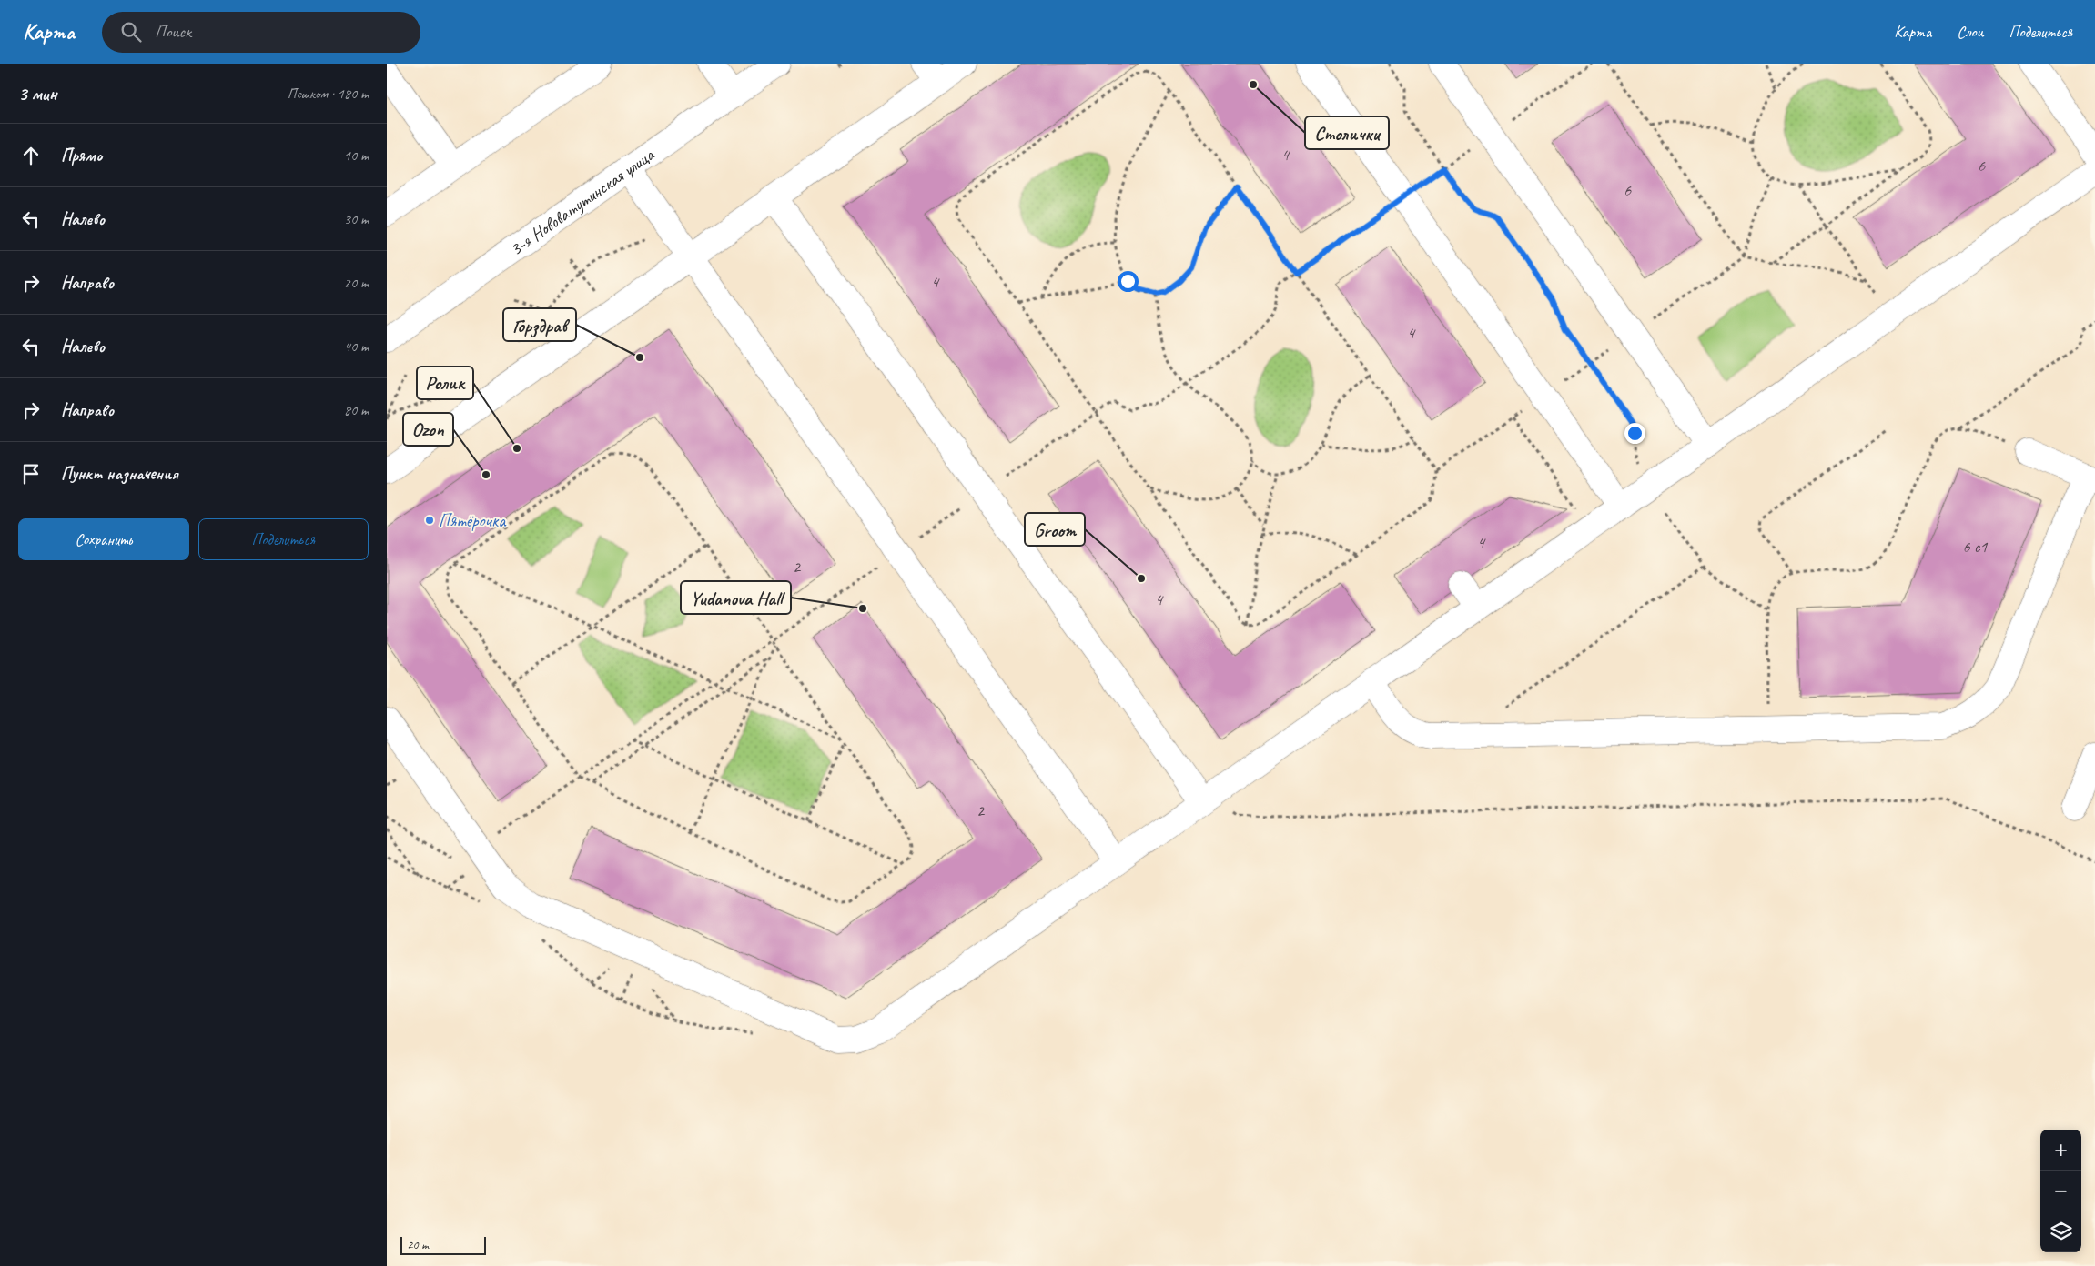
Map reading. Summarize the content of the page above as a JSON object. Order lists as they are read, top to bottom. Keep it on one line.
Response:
{"streets":{"street":["3-я Нововатутинская улица"]},"places":["Столички","Горздрав","Ролик","Ozon","Пятёрочка","Groom","Yudanova Hall"],"house_numbers":["4","6","6","4","4","4","6 c1","2","4","2"],"scale_bar":"20 m","page":{"header":"Карта","search":"Поиск","nav":["Карта","Слои","Поделиться"],"heading":["3 мин","Пешком · 180 m"],"list":[["Прямо","10 m"],["Налево","30 m"],["Направо","20 m"],["Налево","40 m"],["Направо","80 m"],"Пункт назначения"],"buttons":["Сохранить","Поделиться"],"map_buttons":["+","−"],"scale":"20 m"}}
